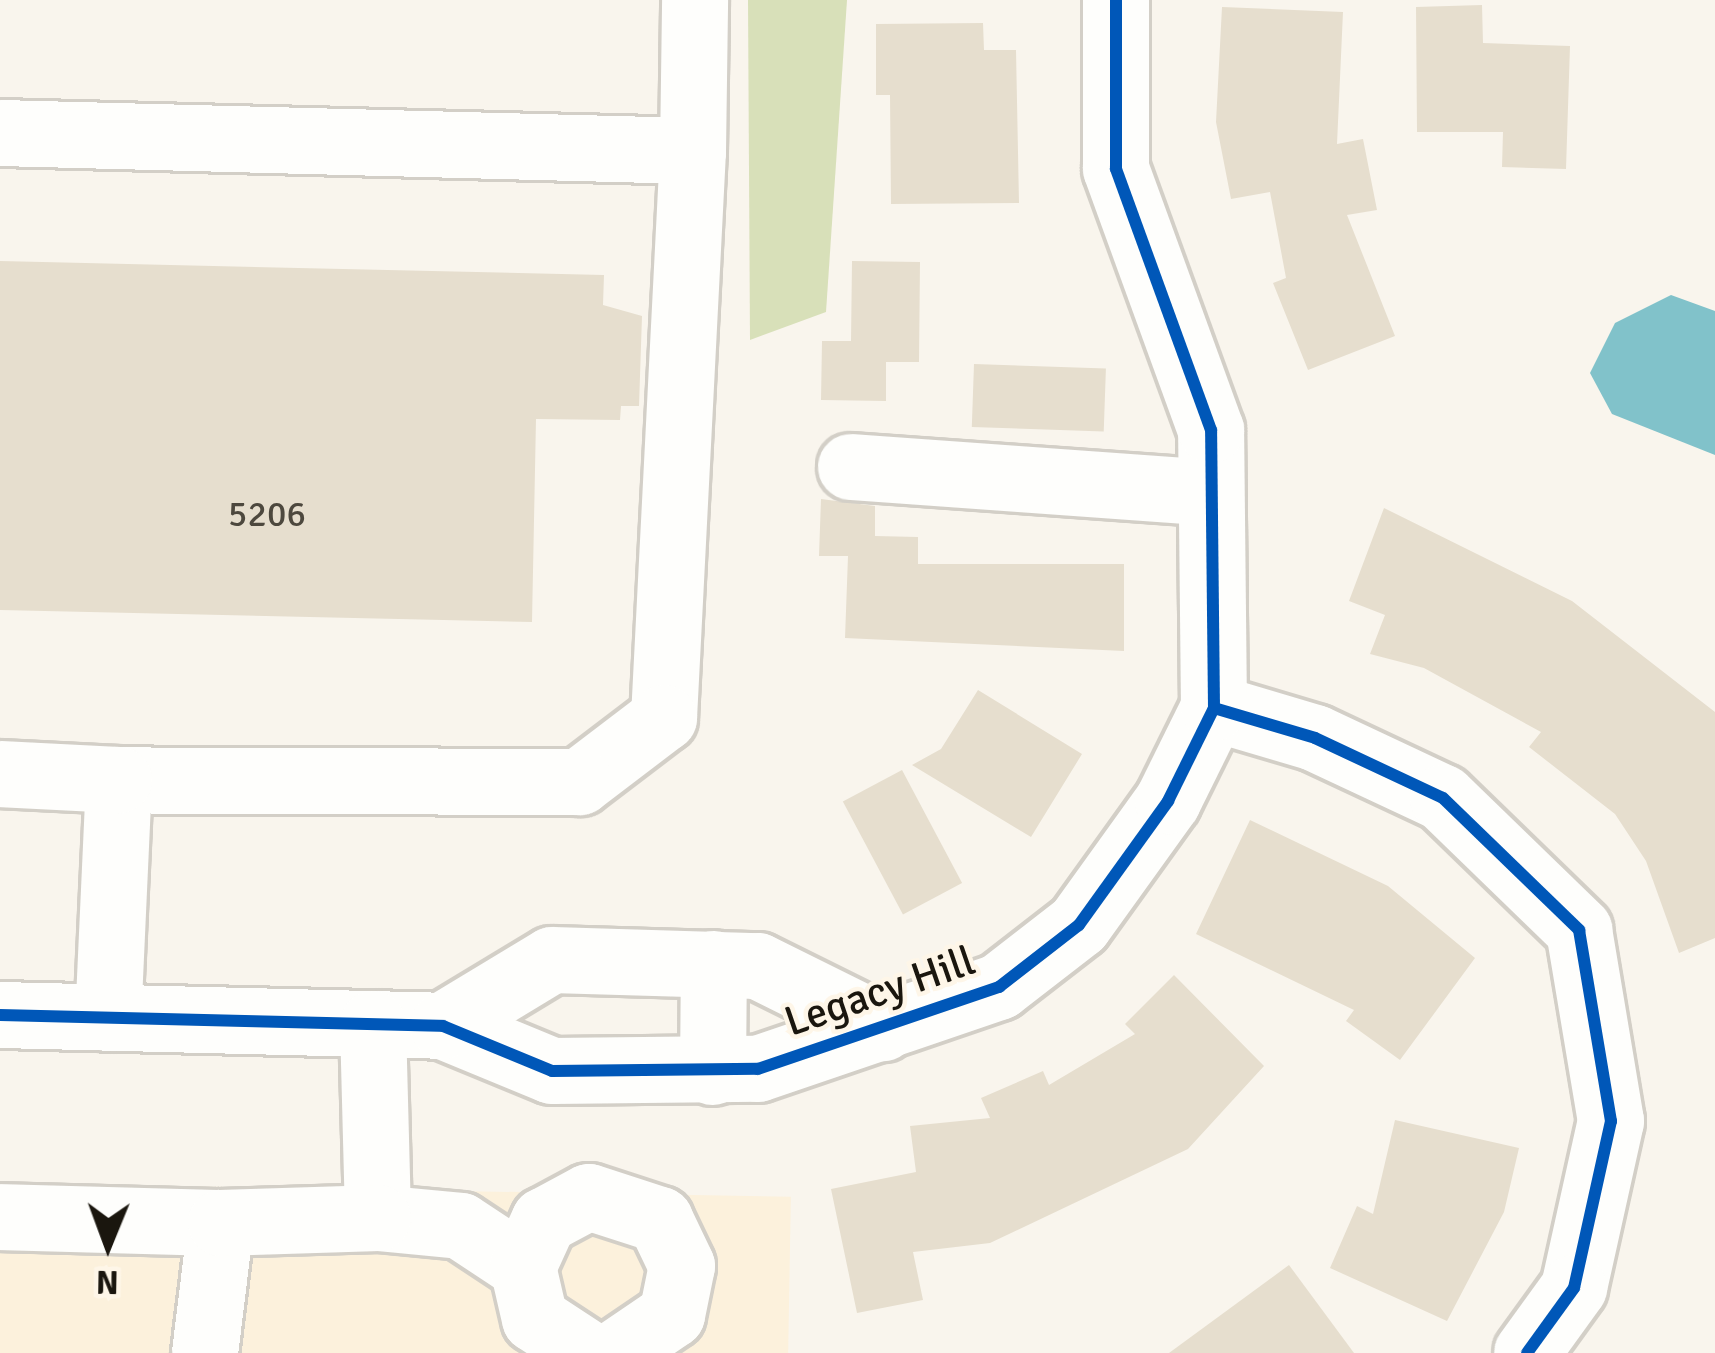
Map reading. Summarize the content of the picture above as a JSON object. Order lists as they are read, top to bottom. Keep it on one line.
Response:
{"streets":{"street":["Legacy Hill"]},"house_numbers":["5206"],"north":"bottom"}
